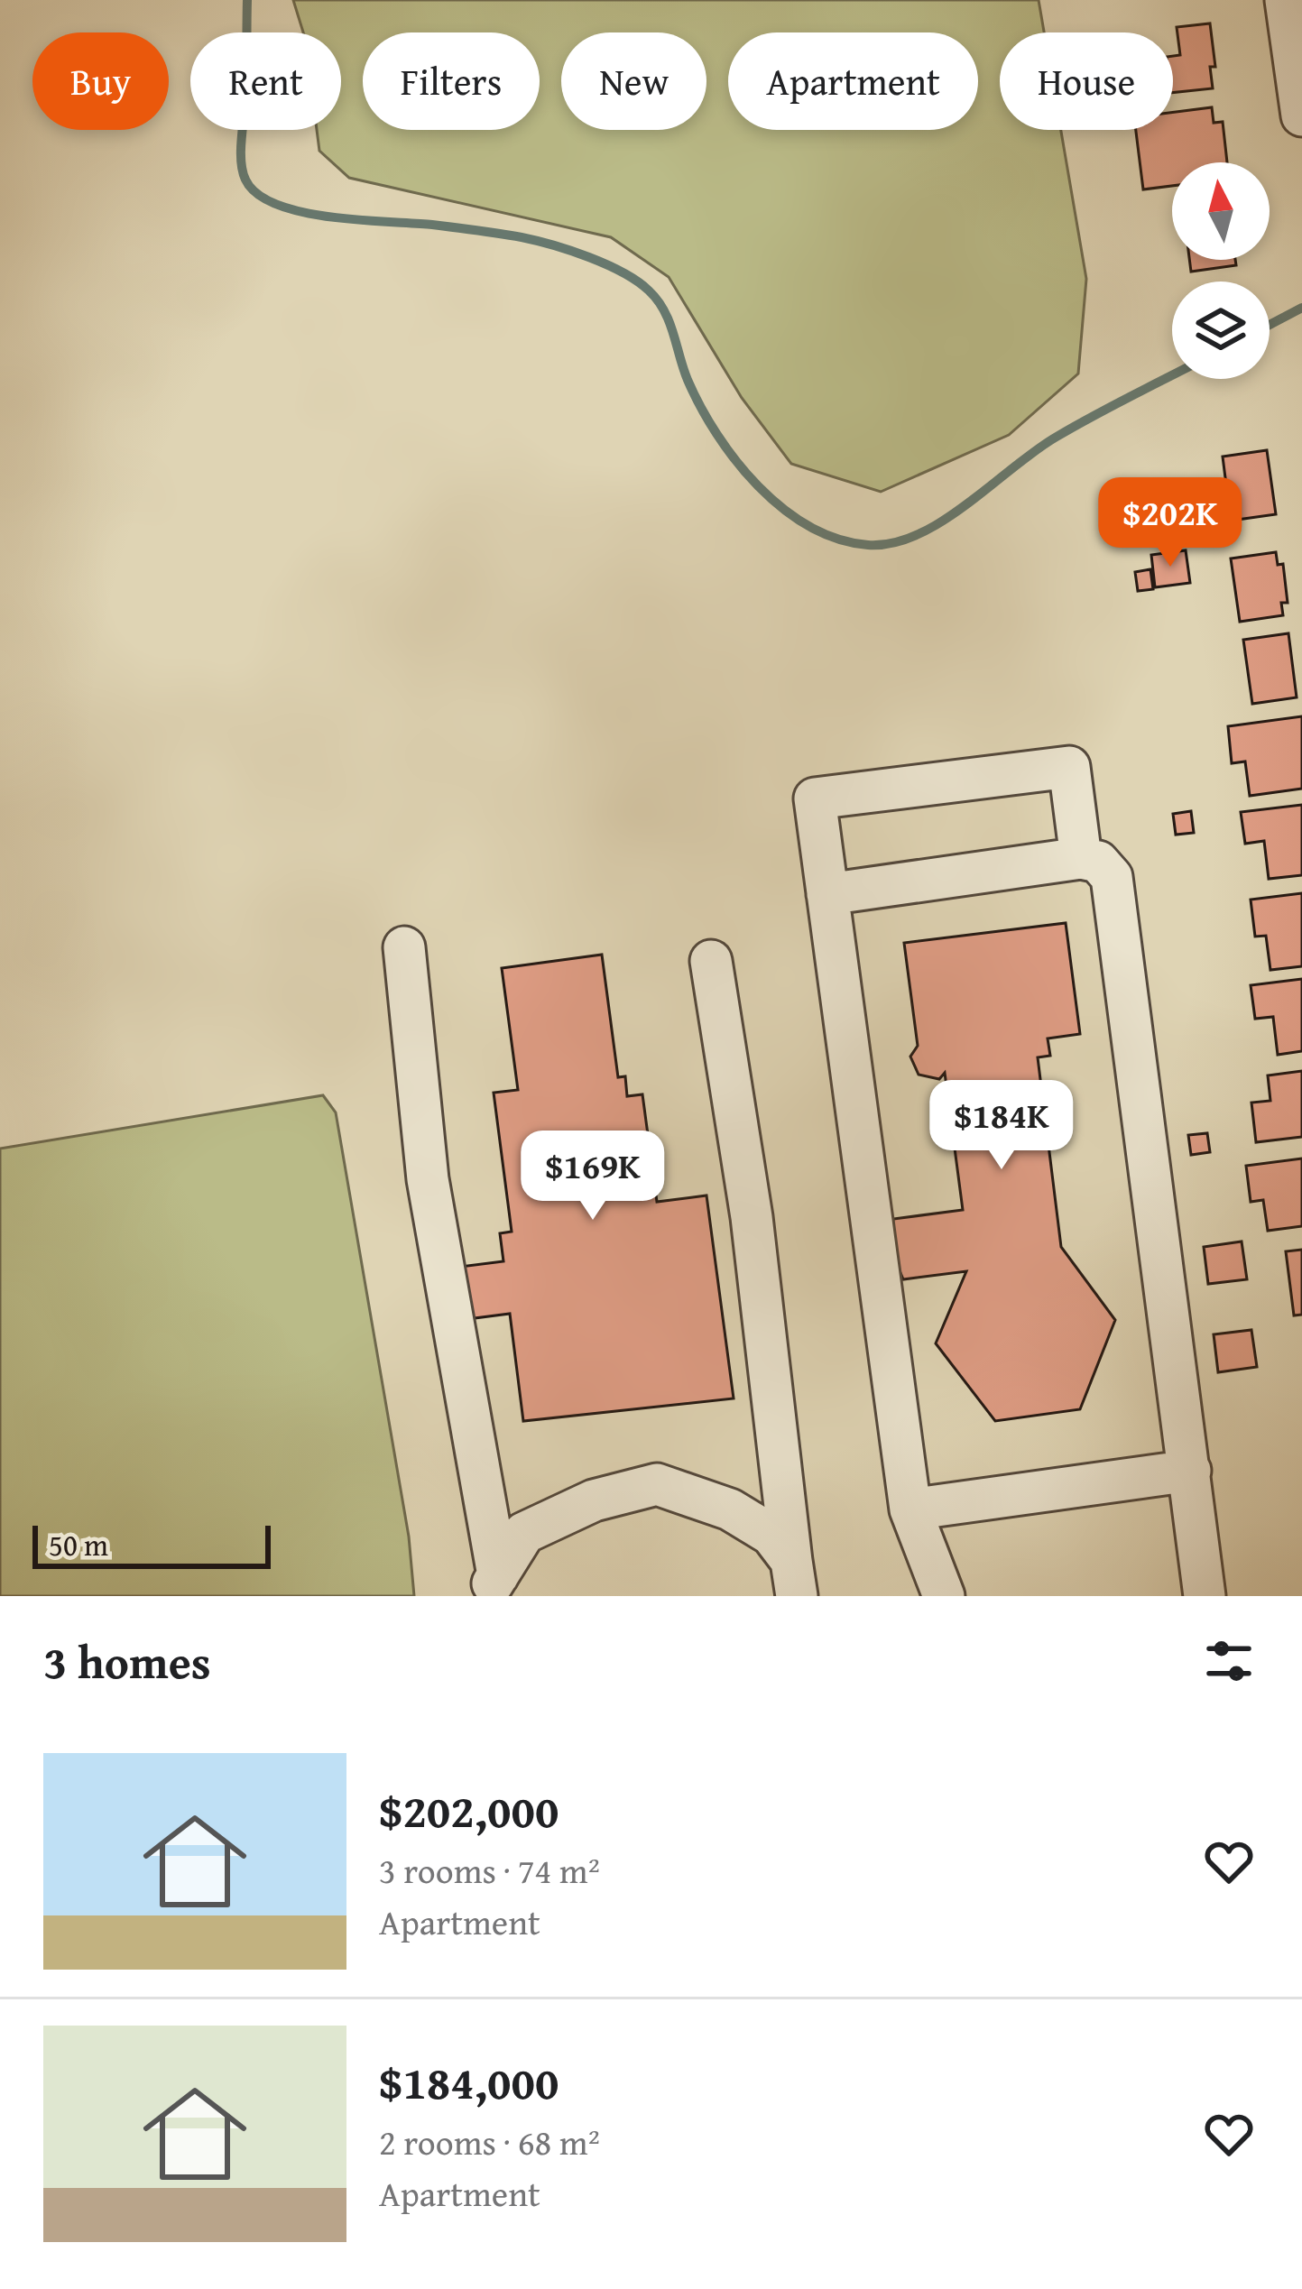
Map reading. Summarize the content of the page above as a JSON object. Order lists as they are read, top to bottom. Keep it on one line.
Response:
{"scale_bar":"50 m","north":"top","page":{"chip":["Buy","Rent","Filters","New","Apartment","House"],"price":["$202K","$184K","$169K"],"scale":"50 m","heading":"3 homes","list":[{"name":"$202,000","note":"3 rooms · 74 m² · Apartment"},{"name":"$184,000","note":"2 rooms · 68 m² · Apartment"}]}}
